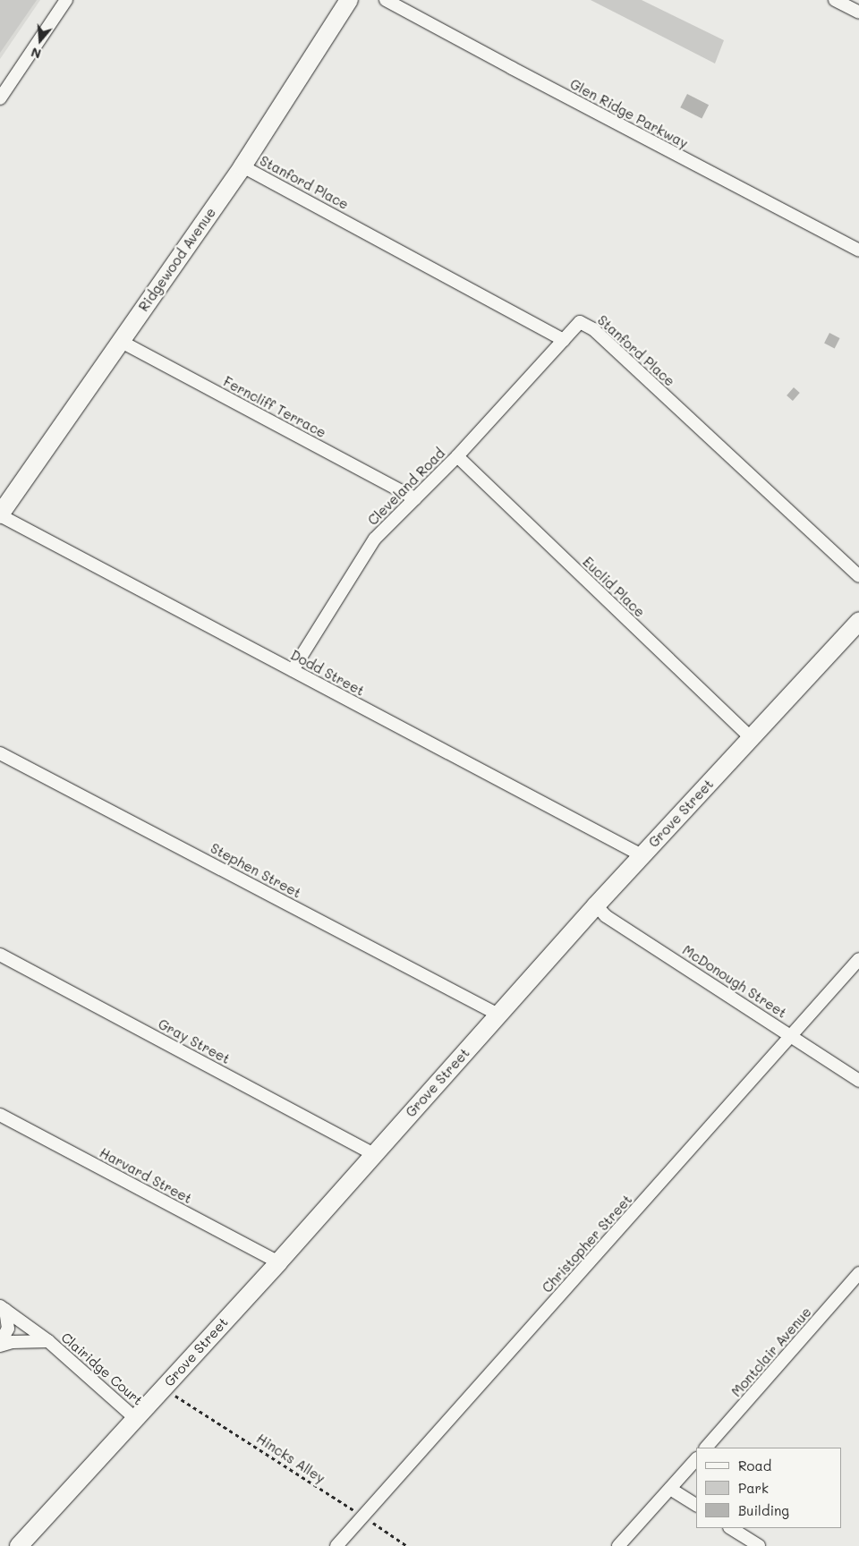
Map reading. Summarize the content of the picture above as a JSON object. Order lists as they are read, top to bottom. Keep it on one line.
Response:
{"streets":{"main road":["Ridgewood Avenue","Grove Street"],"street":["Glen Ridge Parkway","Stanford Place","Ferncliff Terrace","Cleveland Road","Euclid Place","Dodd Street","Stephen Street","McDonough Street","Gray Street","Harvard Street","Christopher Street","Montclair Avenue","Clairidge Court"],"path":["Hincks Alley"]},"crossings":[["Stanford Place","Ridgewood Avenue"],["Stanford Place","Cleveland Road"],["Ridgewood Avenue","Ferncliff Terrace"],["Ridgewood Avenue","Dodd Street"],["Ferncliff Terrace","Cleveland Road"],["Cleveland Road","Euclid Place"],["Cleveland Road","Dodd Street"],["Euclid Place","Grove Street"],["Dodd Street","Grove Street"],["Grove Street","Stephen Street"],["Grove Street","McDonough Street"],["Grove Street","Gray Street"],["Grove Street","Harvard Street"],["Grove Street","Clairidge Court"],["Grove Street","Hincks Alley"],["McDonough Street","Christopher Street"],["Christopher Street","Hincks Alley"]],"legend":["Road","Park","Building"],"north":"bottom"}
